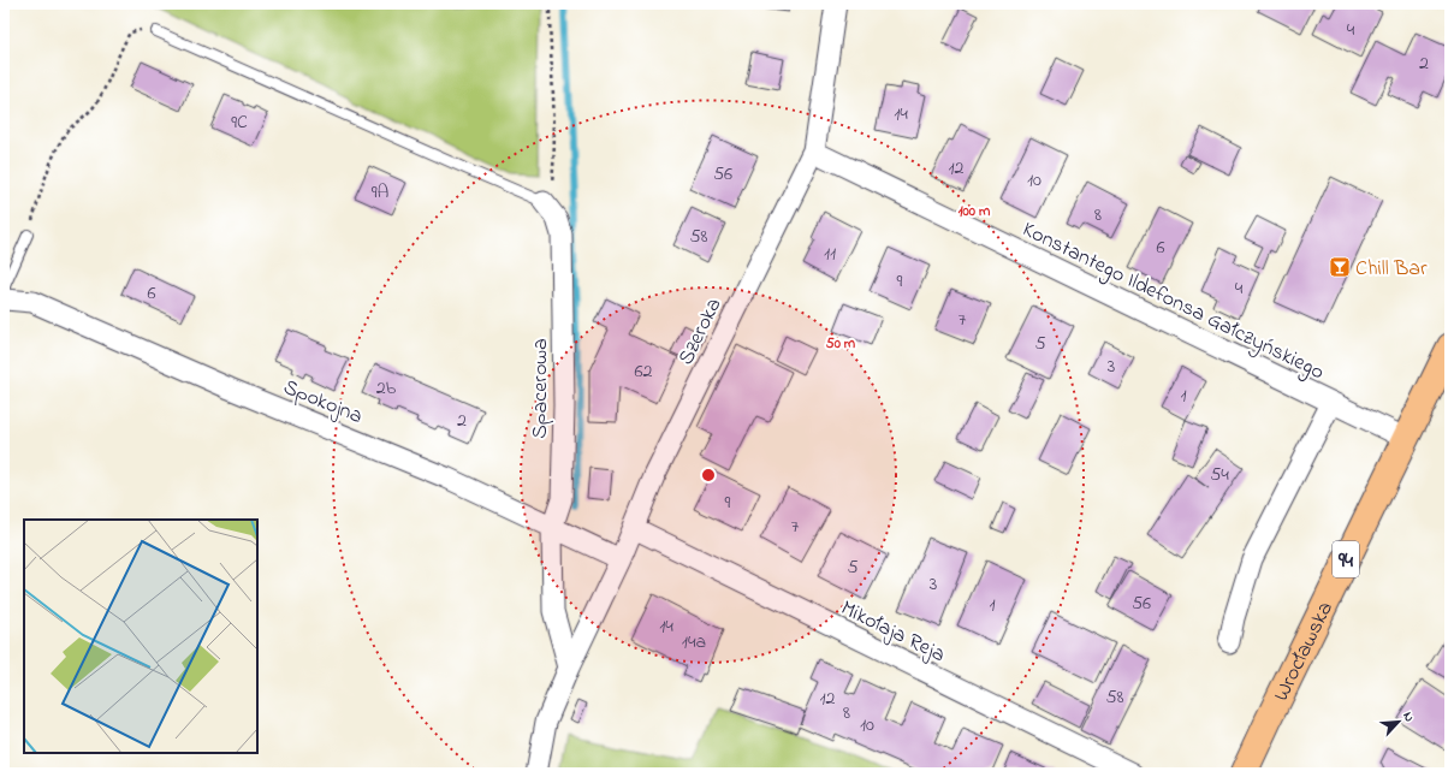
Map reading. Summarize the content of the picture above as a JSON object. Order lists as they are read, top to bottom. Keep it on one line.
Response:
{"streets":{"main road":["94","Wrocławska"],"street":["Konstantego Ildefonsa Gałczyńskiego","Szeroka","Spacerowa","Spokojna","Mikołaja Reja"]},"crossings":[["Konstantego Ildefonsa Gałczyńskiego","Szeroka"],["Konstantego Ildefonsa Gałczyńskiego","Wrocławska"],["Szeroka","Spacerowa"],["Szeroka","Spokojna"],["Szeroka","Mikołaja Reja"],["Spacerowa","Spokojna"]],"places":{"bar":["Chill Bar"]},"house_numbers":["4","2","14","9C","12","56","10","9A","8","58","6","11","9","4","6","7","5","3","62","2b","1","2","54","9","7","5","3","56","1","14","14a","58","12","8","10"],"north":"top right","rings":["100 m","50 m"]}
